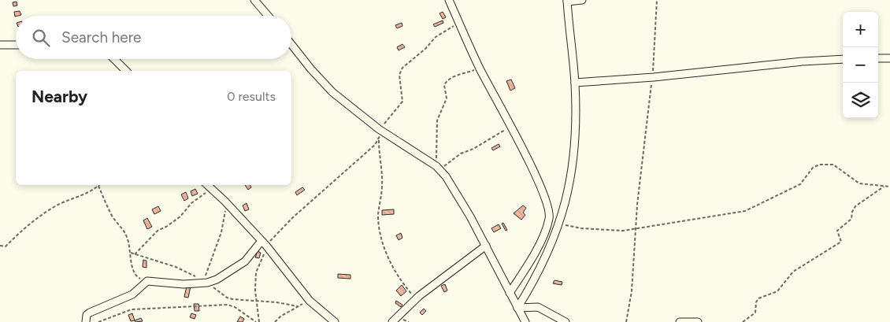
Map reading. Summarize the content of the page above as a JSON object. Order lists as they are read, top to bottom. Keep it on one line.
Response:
{"page":{"map_buttons":["+","−"],"search":"Search here","heading":["Nearby","0 results"]}}
